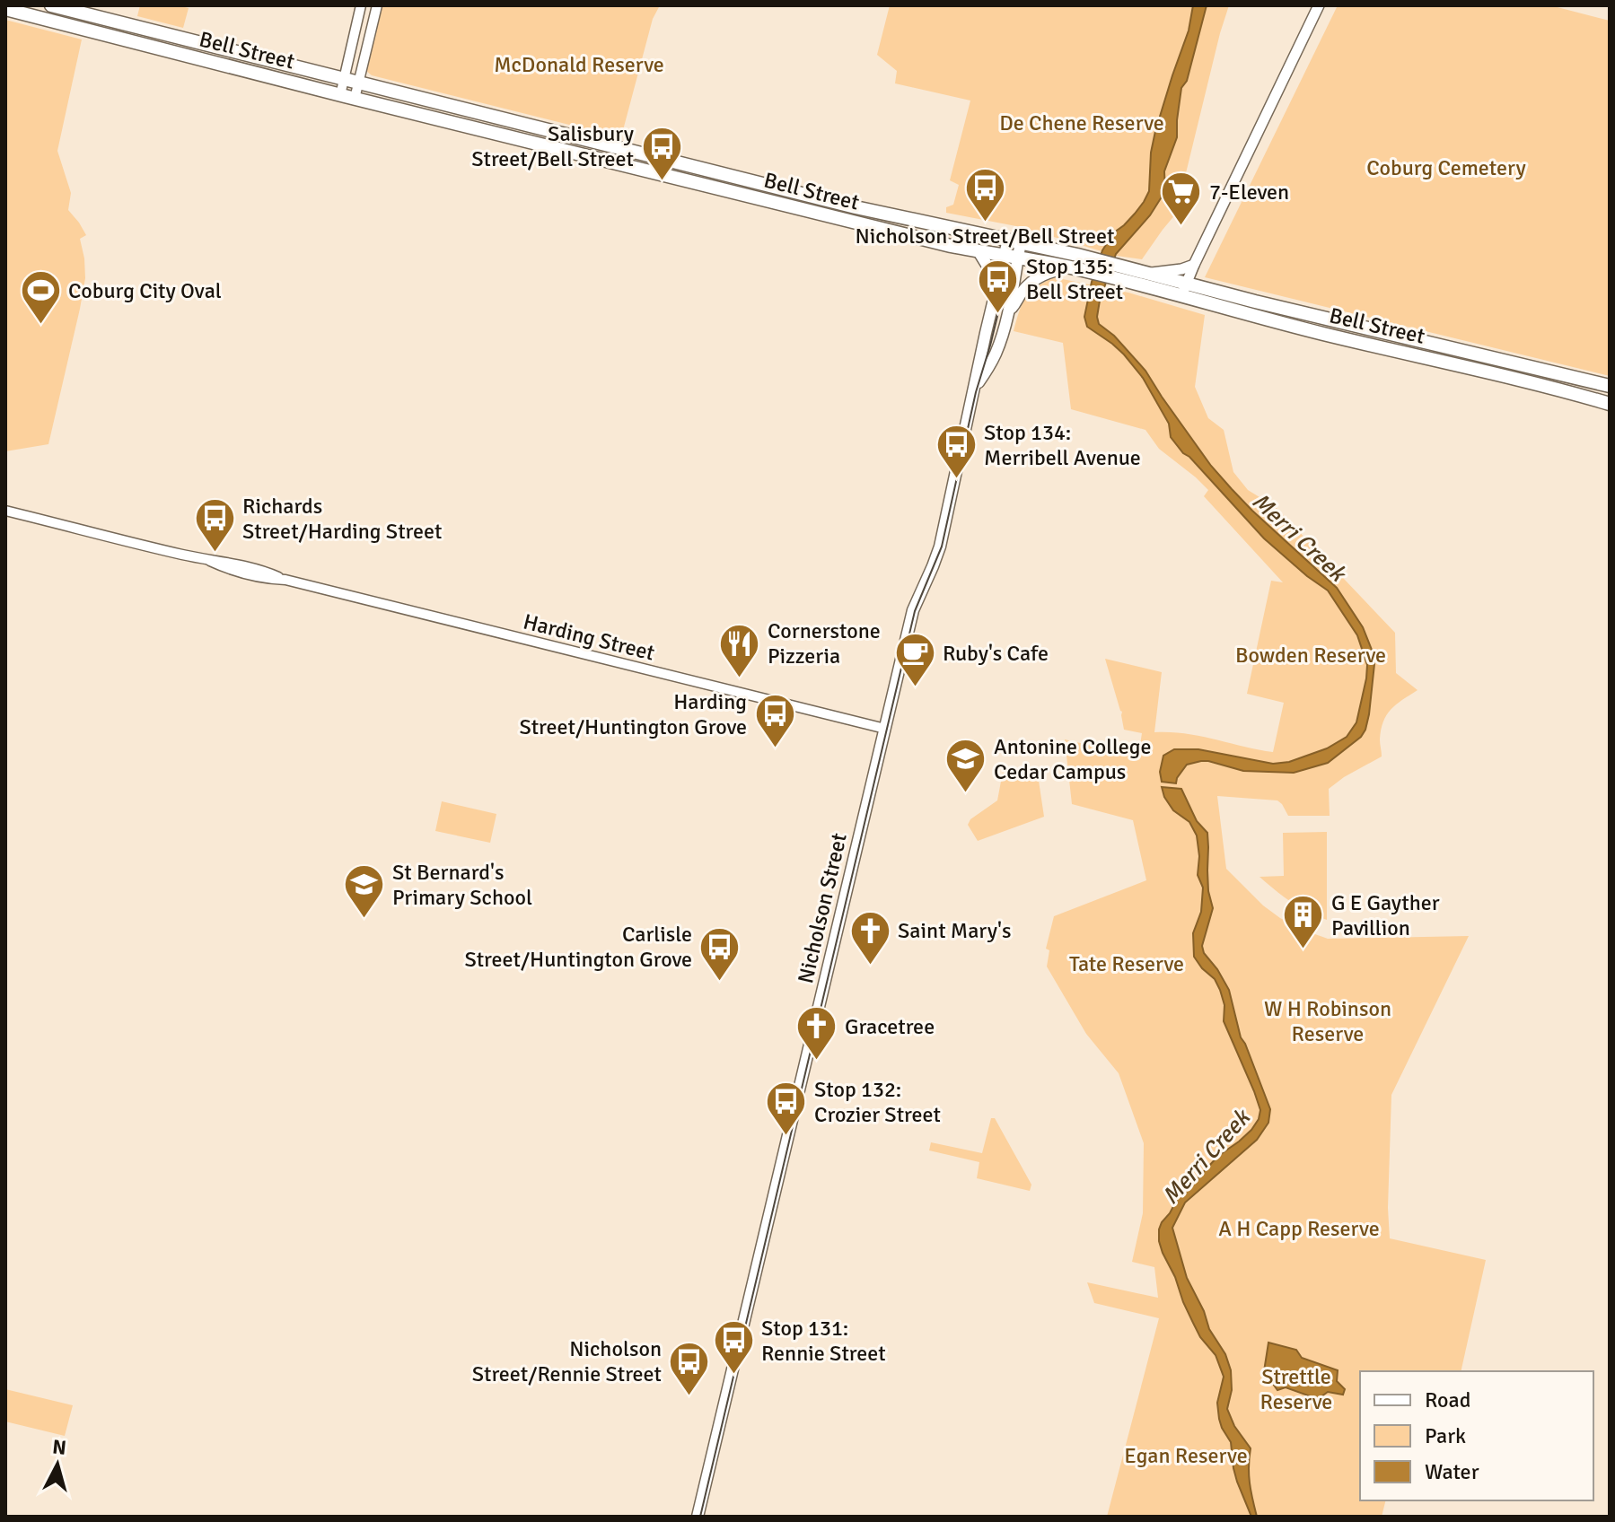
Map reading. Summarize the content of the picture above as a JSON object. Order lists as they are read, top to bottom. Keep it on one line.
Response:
{"streets":{"highway":["Bell Street"],"main road":["Nicholson Street"],"street":["Harding Street"]},"crossings":[["Bell Street","Nicholson Street"],["Harding Street","Nicholson Street"]],"water":["Merri Creek"],"parks":["McDonald Reserve","De Chene Reserve","Coburg Cemetery","Bowden Reserve","Tate Reserve","W H Robinson Reserve","A H Capp Reserve","Strettle Reserve","Egan Reserve"],"places":{"bus stop":["Salisbury Street/Bell Street","Nicholson Street/Bell Street","Stop 135: Bell Street","Stop 134: Merribell Avenue","Richards Street/Harding Street","Harding Street/Huntington Grove","Carlisle Street/Huntington Grove","Stop 132: Crozier Street","Stop 131: Rennie Street","Nicholson Street/Rennie Street"],"supermarket":["7-Eleven"],"sports":["Coburg City Oval"],"restaurant":["Cornerstone Pizzeria"],"cafe":["Ruby's Cafe"],"school or university":["Antonine College Cedar Campus","St Bernard's Primary School"],"building":["G E Gayther Pavillion"],"church":["Saint Mary's","Gracetree"]},"legend":["Road","Park","Water"],"north":"top"}
